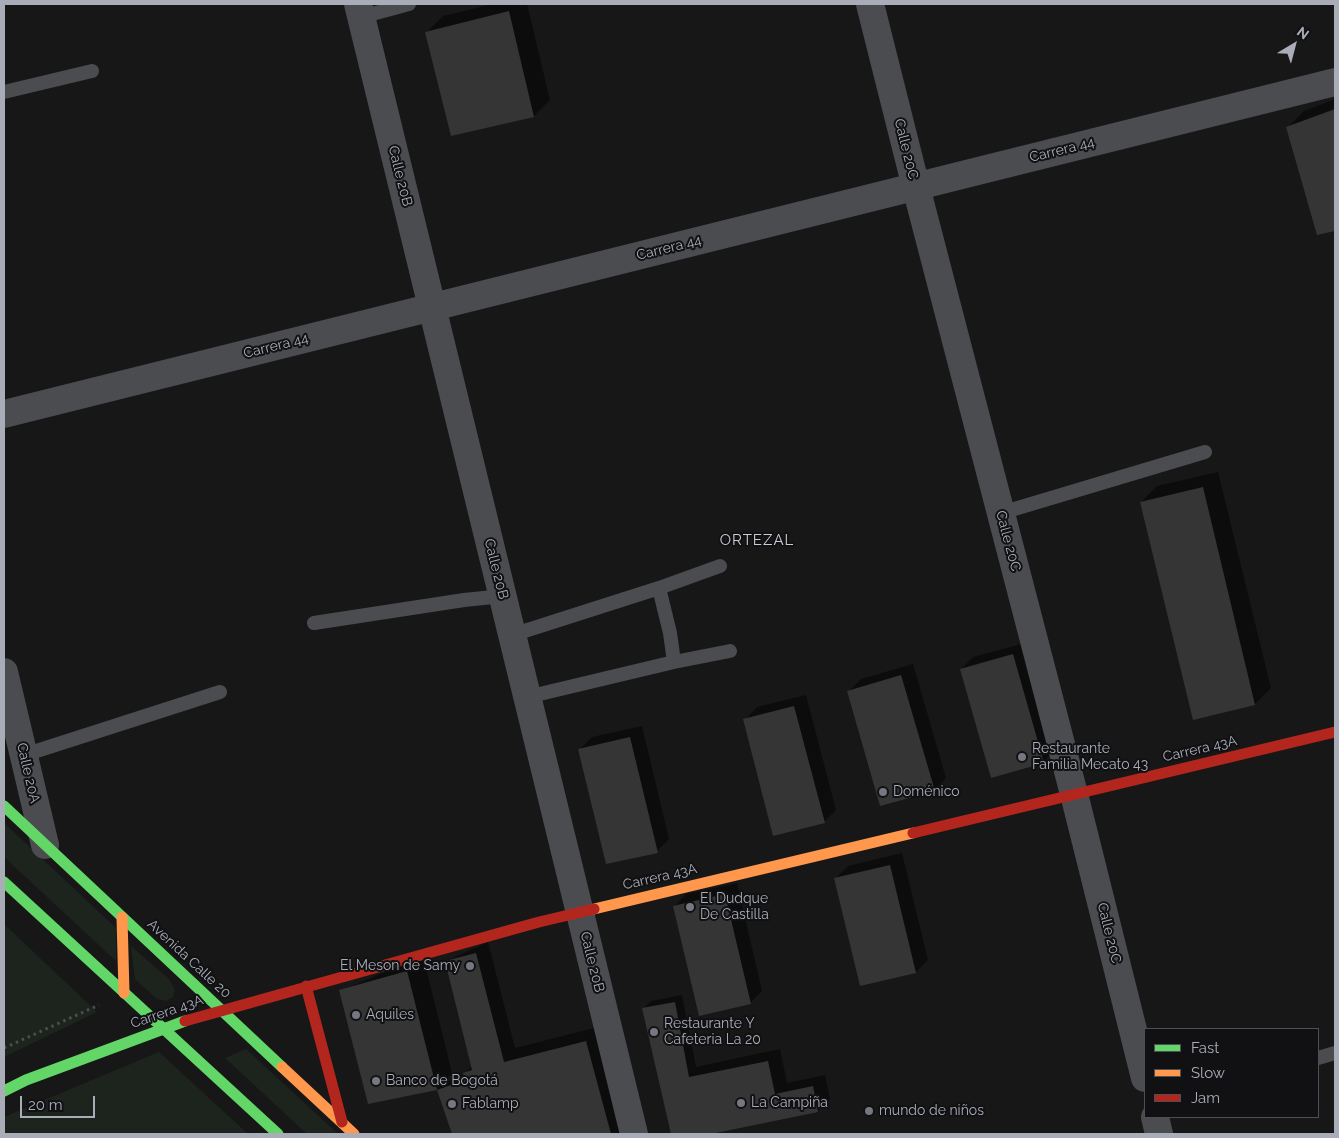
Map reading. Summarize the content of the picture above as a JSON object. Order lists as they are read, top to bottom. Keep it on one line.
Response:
{"streets":{"main road":["Carrera 43A","Avenida Calle 20"],"street":["Calle 20C","Carrera 44","Calle 20B","Calle 20A"]},"crossings":[["Calle 20C","Carrera 44"],["Calle 20C","Carrera 43A"],["Carrera 44","Calle 20B"],["Calle 20B","Carrera 43A"],["Carrera 43A","Avenida Calle 20"],["Calle 20A","Avenida Calle 20"]],"districts":["ORTEZAL"],"places":["Restaurante Familia Mecato 43","Doménico","El Dudque De Castilla","El Meson de Samy","Aquiles","Restaurante Y Cafeteria La 20","Banco de Bogotá","La Campiña","Fablamp","mundo de niños"],"legend":["Fast","Slow","Jam"],"scale_bar":"20 m","north":"top right"}
